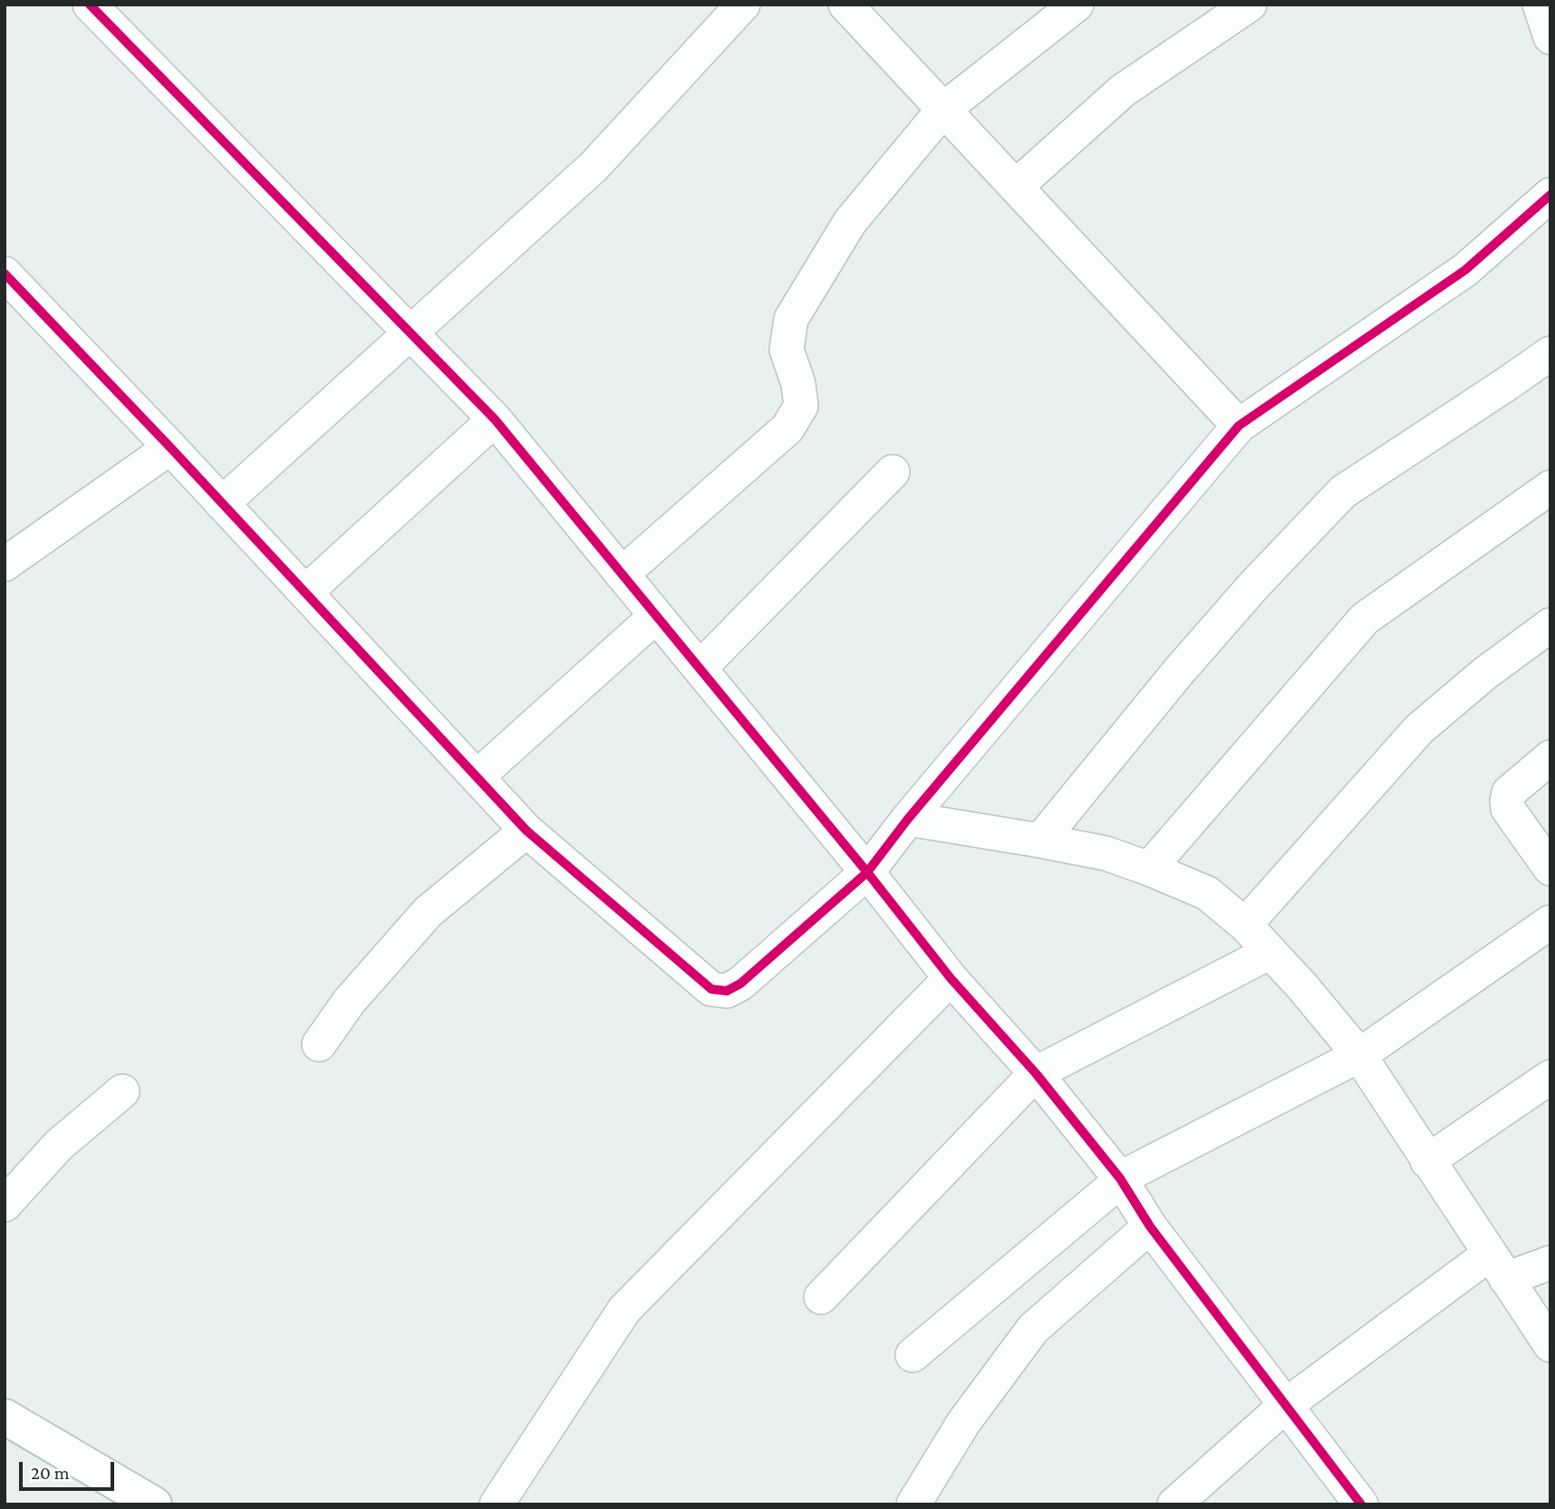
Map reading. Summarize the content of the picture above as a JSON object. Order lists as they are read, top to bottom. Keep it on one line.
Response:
{"scale_bar":"20 m"}
